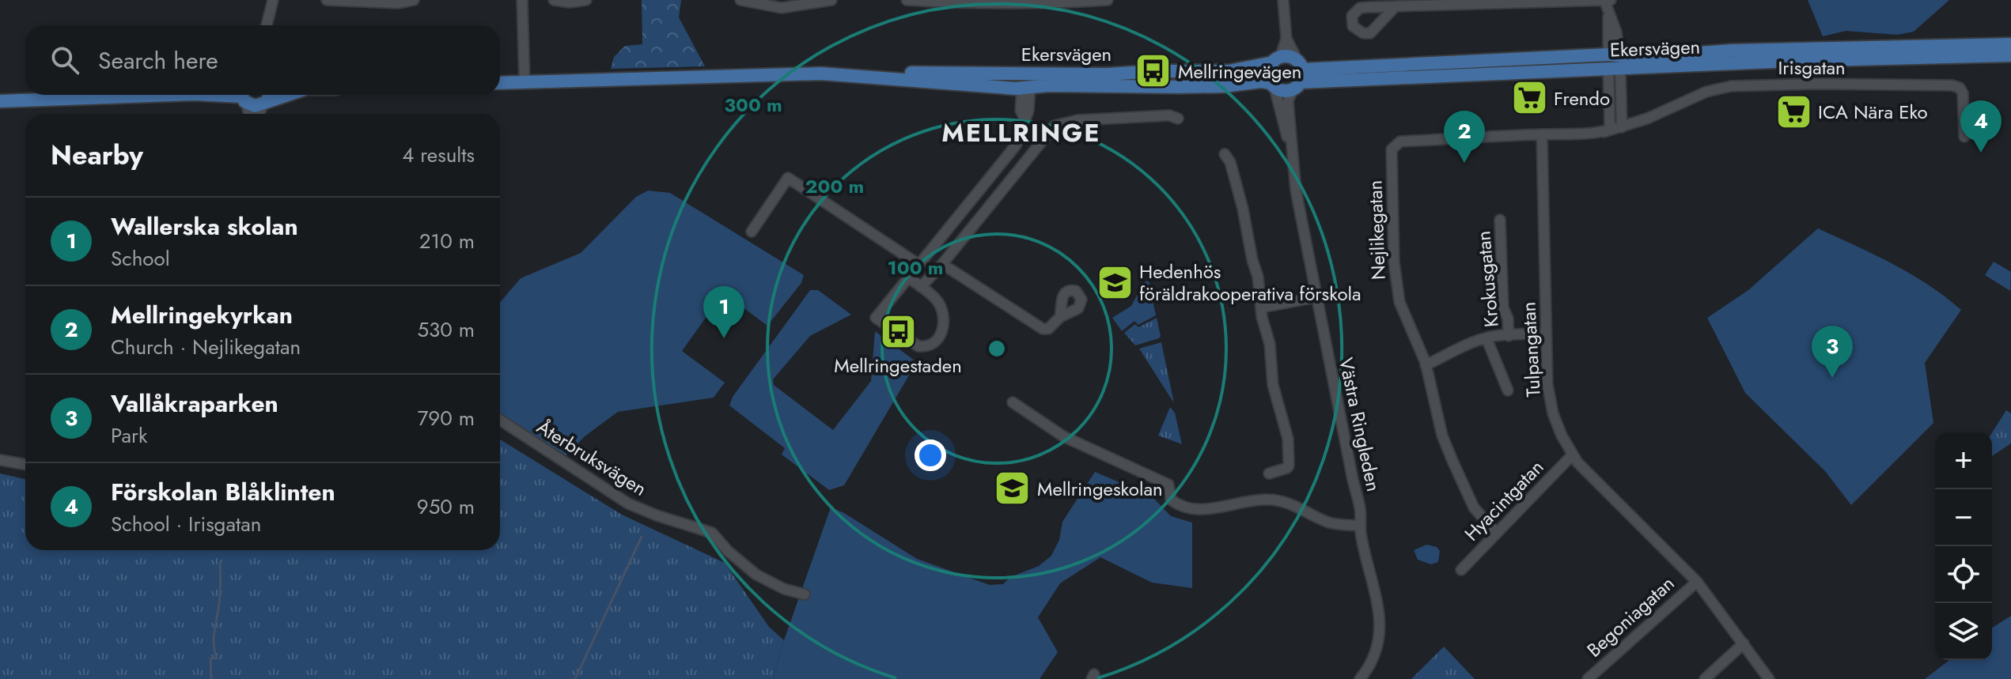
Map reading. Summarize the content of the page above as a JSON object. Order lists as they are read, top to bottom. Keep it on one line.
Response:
{"streets":{"main road":["Ekersvägen"],"street":["Irisgatan","Nejlikegatan","Krokusgatan","Tulpangatan","Västra Ringleden","Återbruksvägen","Hyacintgatan","Begoniagatan"]},"crossings":[["Ekersvägen","Västra Ringleden"],["Irisgatan","Nejlikegatan"],["Nejlikegatan","Krokusgatan"],["Nejlikegatan","Tulpangatan"],["Nejlikegatan","Hyacintgatan"],["Krokusgatan","Tulpangatan"],["Tulpangatan","Hyacintgatan"],["Tulpangatan","Begoniagatan"]],"districts":["MELLRINGE"],"places":{"bus stop":["Mellringevägen","Mellringestaden"],"supermarket":["Frendo","ICA Nära Eko"],"school or university":["Hedenhös föräldrakooperativa förskola","Mellringeskolan"]},"page":{"search":"Search here","pins":["4","2","1","3"],"heading":["Nearby","4 results"],"list":[{"mark":"1","name":"Wallerska skolan","note":"School","value":"210 m"},{"mark":"2","name":"Mellringekyrkan","note":"Church · Nejlikegatan","value":"530 m"},{"mark":"3","name":"Vallåkraparken","note":"Park","value":"790 m"},{"mark":"4","name":"Förskolan Blåklinten","note":"School · Irisgatan","value":"950 m"}],"map_buttons":["+","−"]},"rings":["300 m","200 m","100 m"]}
